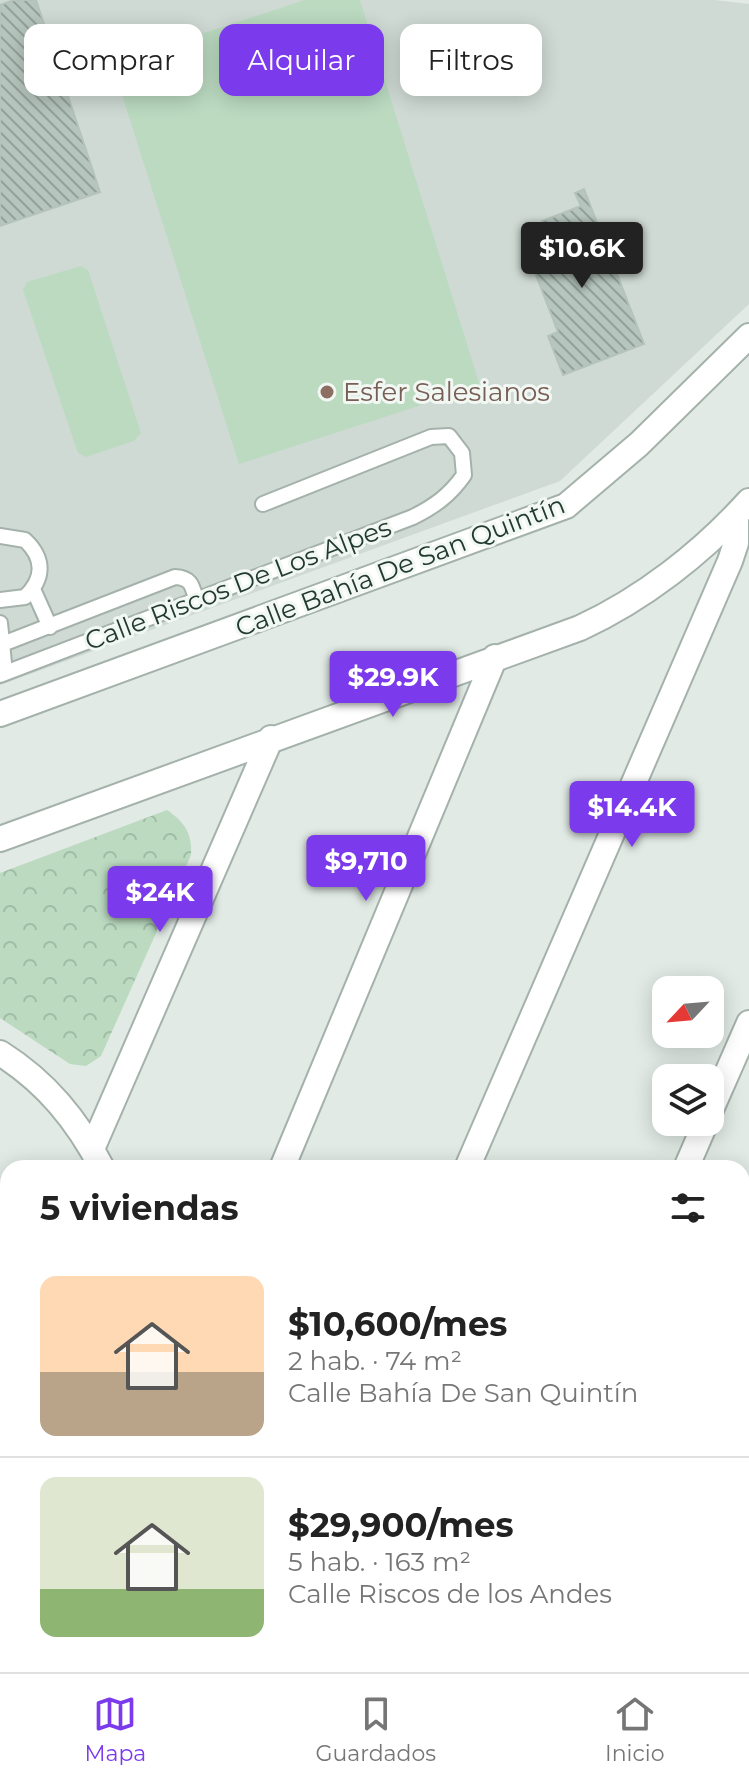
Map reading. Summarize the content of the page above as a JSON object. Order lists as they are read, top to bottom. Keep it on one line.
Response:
{"streets":{"street":["Calle Bahía De San Quintín"],"lane":["Calle Riscos De Los Alpes"]},"places":["Esfer Salesianos"],"north":"bottom left","page":{"chip":["Comprar","Alquilar","Filtros"],"price":["$10.6K","$29.9K","$14.4K","$9,710","$24K"],"heading":"5 viviendas","list":[{"name":"$10,600/mes","note":"2 hab. · 74 m² · Calle Bahía De San Quintín"},{"name":"$29,900/mes","note":"5 hab. · 163 m² · Calle Riscos de los Andes"}],"tabs":["Mapa","Guardados","Inicio"]}}
